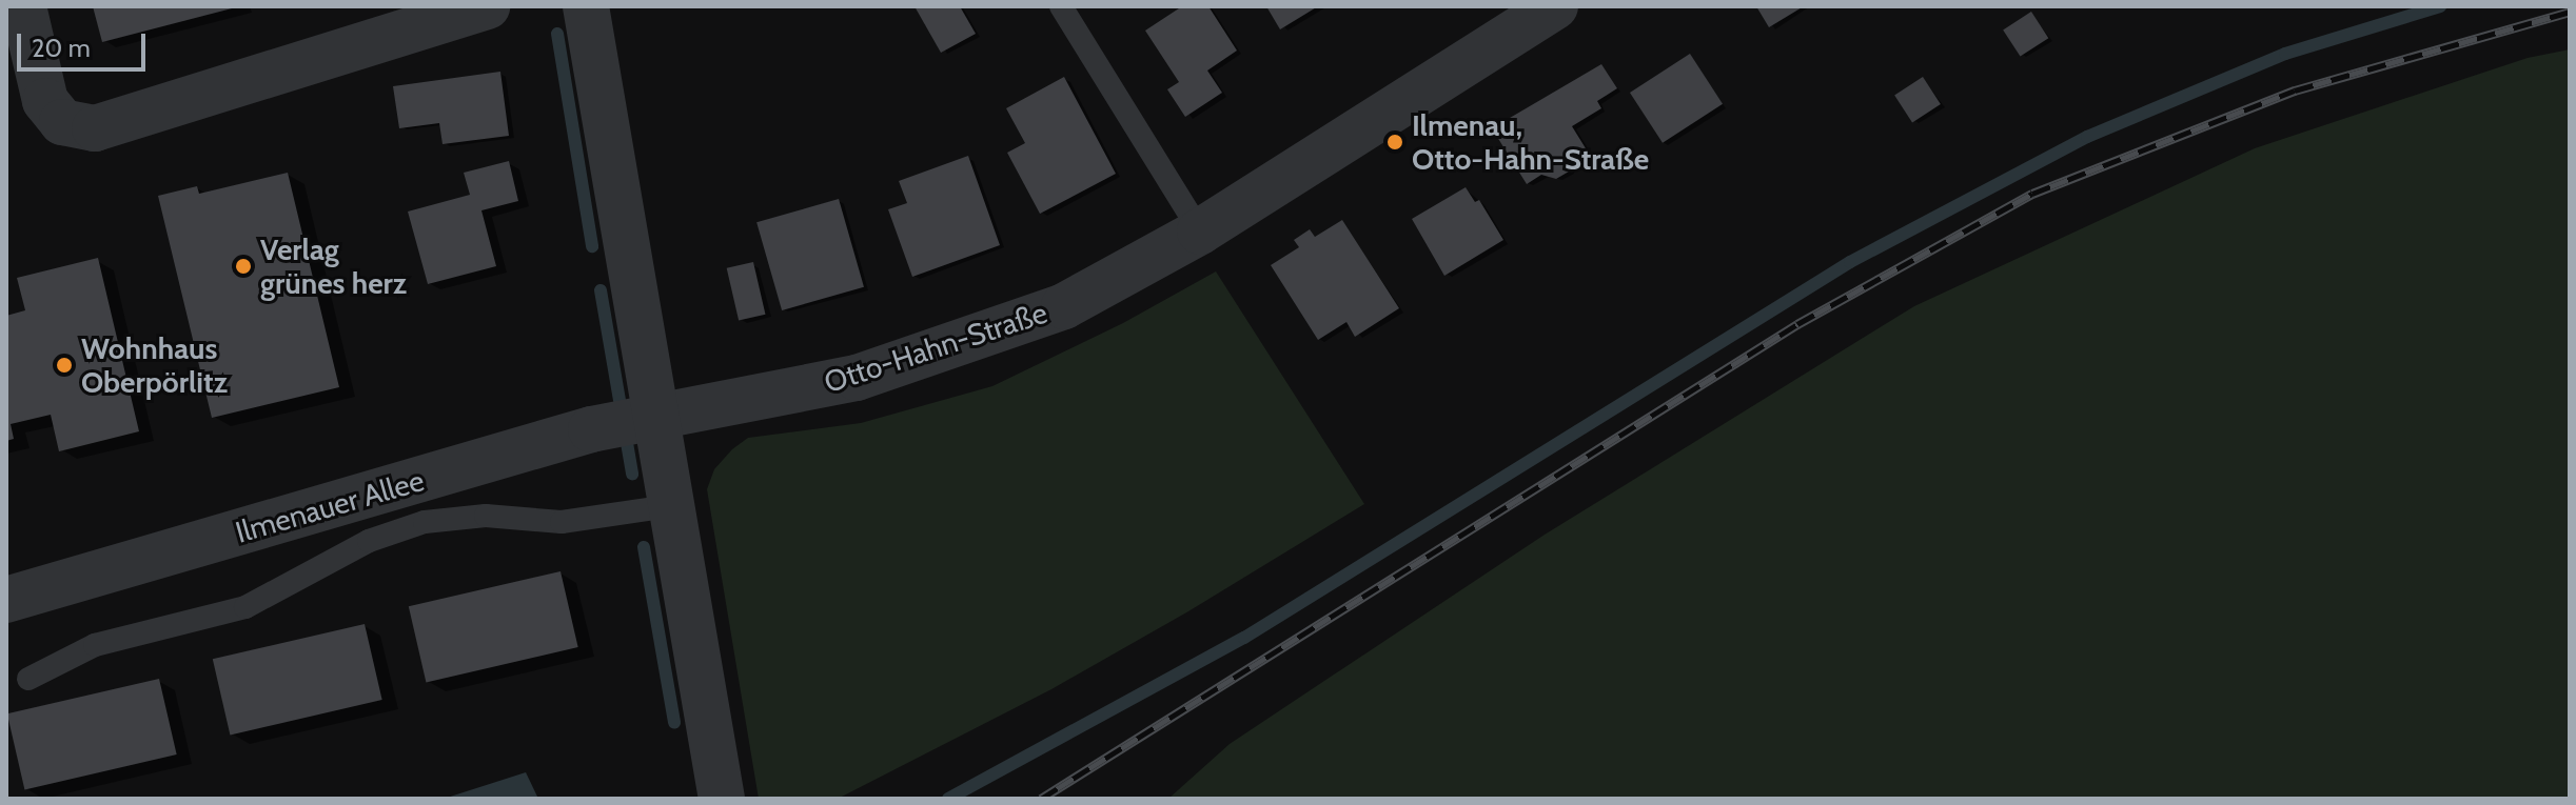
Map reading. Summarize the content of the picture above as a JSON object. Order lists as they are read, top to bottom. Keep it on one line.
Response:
{"streets":{"street":["Otto-Hahn-Straße","Ilmenauer Allee"]},"crossings":[["Otto-Hahn-Straße","Ilmenauer Allee"]],"places":["Ilmenau, Otto-Hahn-Straße","Verlag grünes herz","Wohnhaus Oberpörlitz"],"scale_bar":"20 m"}
